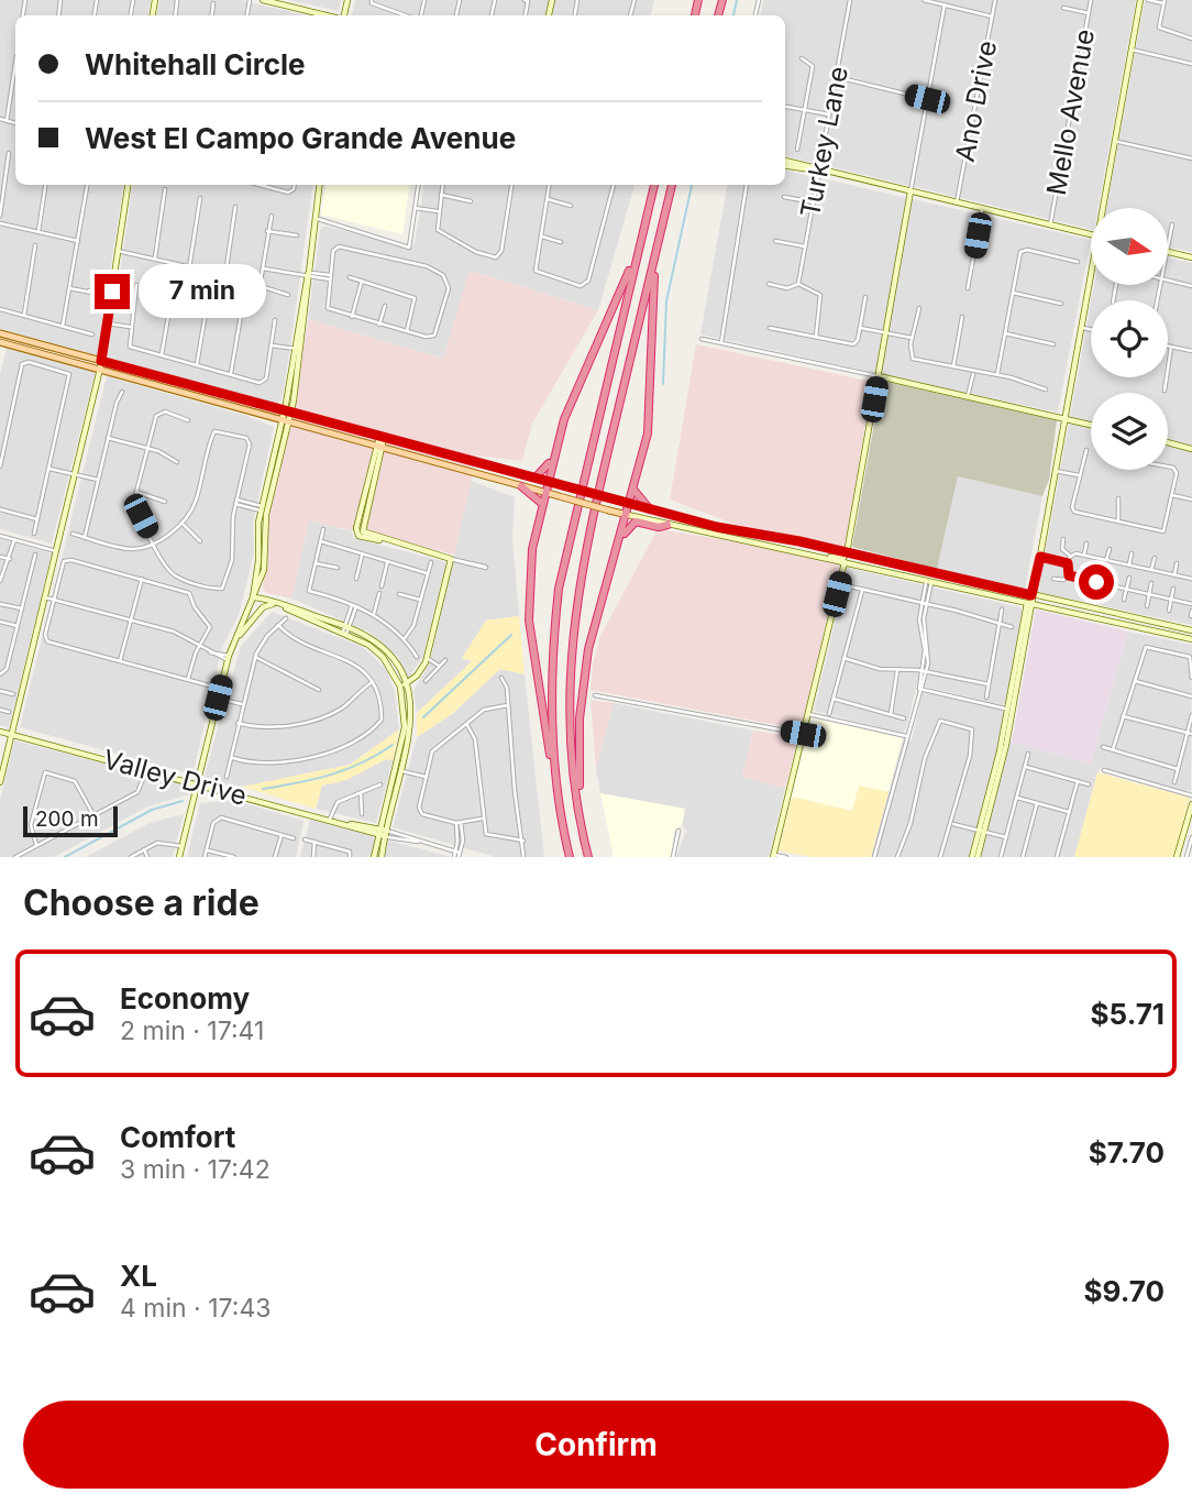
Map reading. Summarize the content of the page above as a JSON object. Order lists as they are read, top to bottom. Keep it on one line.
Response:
{"streets":{"street":["Ano Drive","Mello Avenue","Turkey Lane","Valley Drive"]},"scale_bar":"200 m","north":"right","page":{"banner":["Whitehall Circle","West El Campo Grande Avenue"],"bubble":"7 min","scale":"200 m","heading":"Choose a ride","list":[{"name":"Economy","note":"2 min · 17:41","value":"$5.71"},{"name":"Comfort","note":"3 min · 17:42","value":"$7.70"},{"name":"XL","note":"4 min · 17:43","value":"$9.70"}],"buttons":"Confirm"}}
